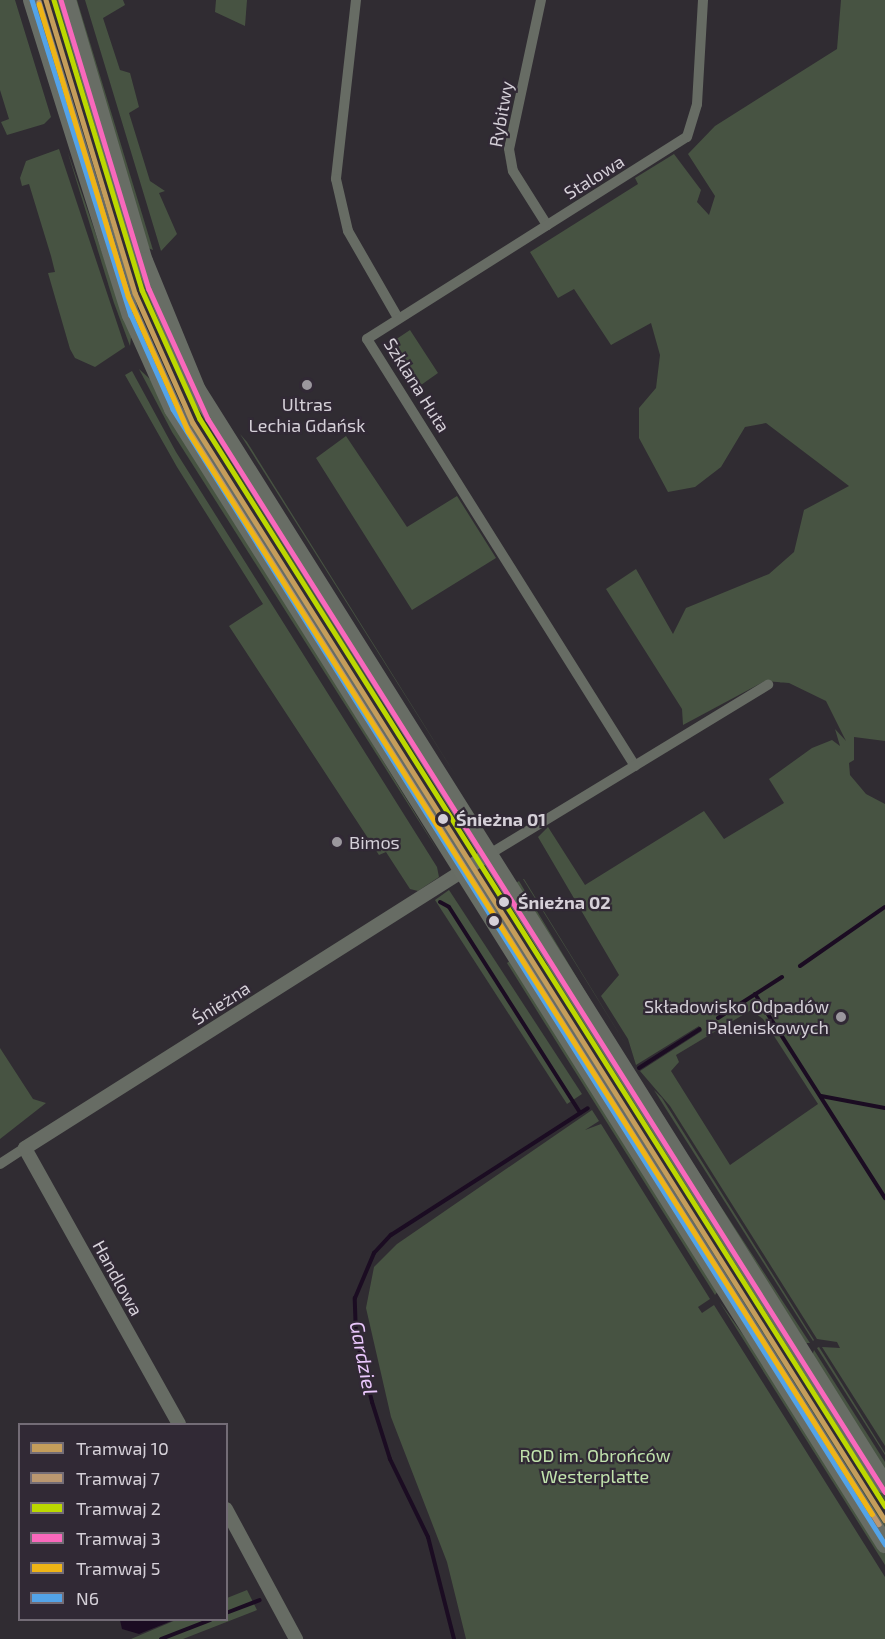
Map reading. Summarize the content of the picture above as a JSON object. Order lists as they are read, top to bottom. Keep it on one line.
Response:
{"streets":{"street":["Rybitwy","Stalowa","Szklana Huta","Śnieżna","Handlowa"]},"crossings":[["Rybitwy","Stalowa"],["Stalowa","Szklana Huta"],["Śnieżna","Handlowa"]],"water":["Gardziel"],"parks":["ROD im. Obrońców Westerplatte"],"places":["Ultras Lechia Gdańsk","Śnieżna 01","Bimos","Śnieżna 02","Składowisko Odpadów Paleniskowych"],"lines":["tram line 10","tram line 2","tram line 3","transit line N6","tram line 7","tram line 5"],"legend":["Tramwaj 10","Tramwaj 7","Tramwaj 2","Tramwaj 3","Tramwaj 5","N6"]}
